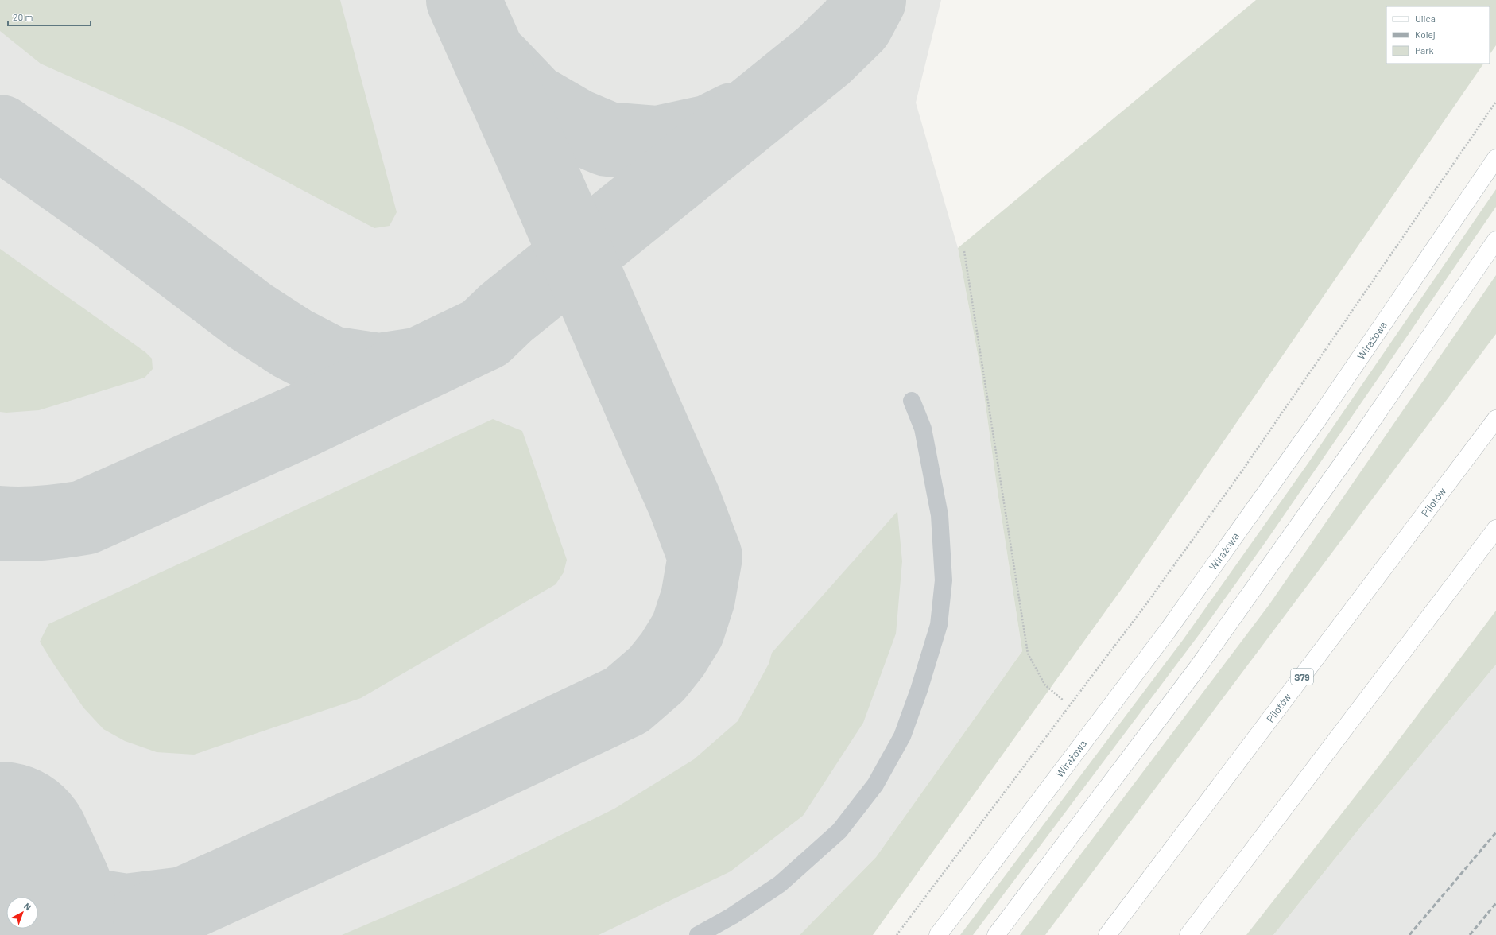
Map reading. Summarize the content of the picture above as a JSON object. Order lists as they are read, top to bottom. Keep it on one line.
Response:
{"streets":{"main road":["Wirażowa","Pilotów","S79"]},"legend":["Ulica","Kolej","Park"],"scale_bar":"20 m","north":"top right"}
